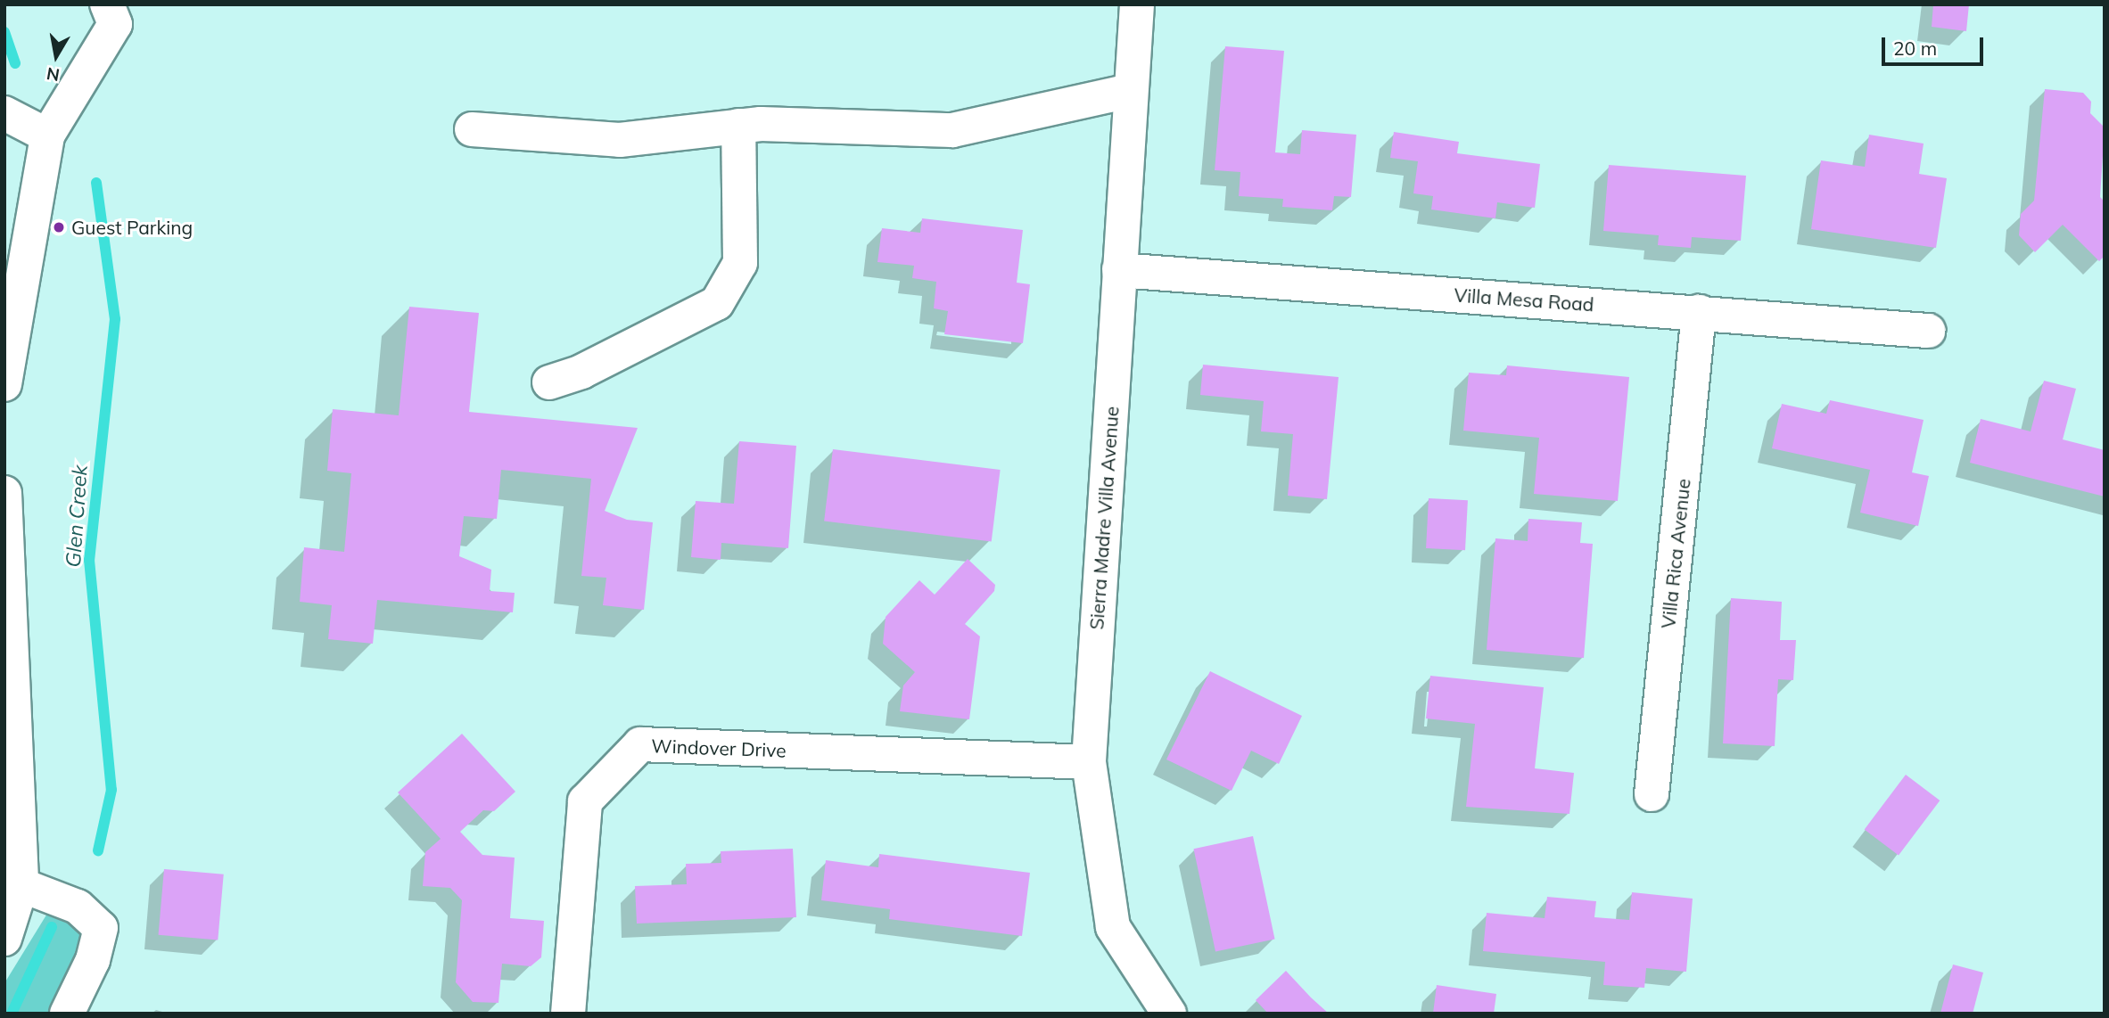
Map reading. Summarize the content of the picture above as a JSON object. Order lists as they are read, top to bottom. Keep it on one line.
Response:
{"streets":{"street":["Villa Mesa Road","Sierra Madre Villa Avenue","Villa Rica Avenue","Windover Drive"]},"crossings":[["Villa Mesa Road","Sierra Madre Villa Avenue"],["Villa Mesa Road","Villa Rica Avenue"],["Sierra Madre Villa Avenue","Windover Drive"]],"water":["Glen Creek"],"places":["Guest Parking"],"scale_bar":"20 m","north":"bottom"}
